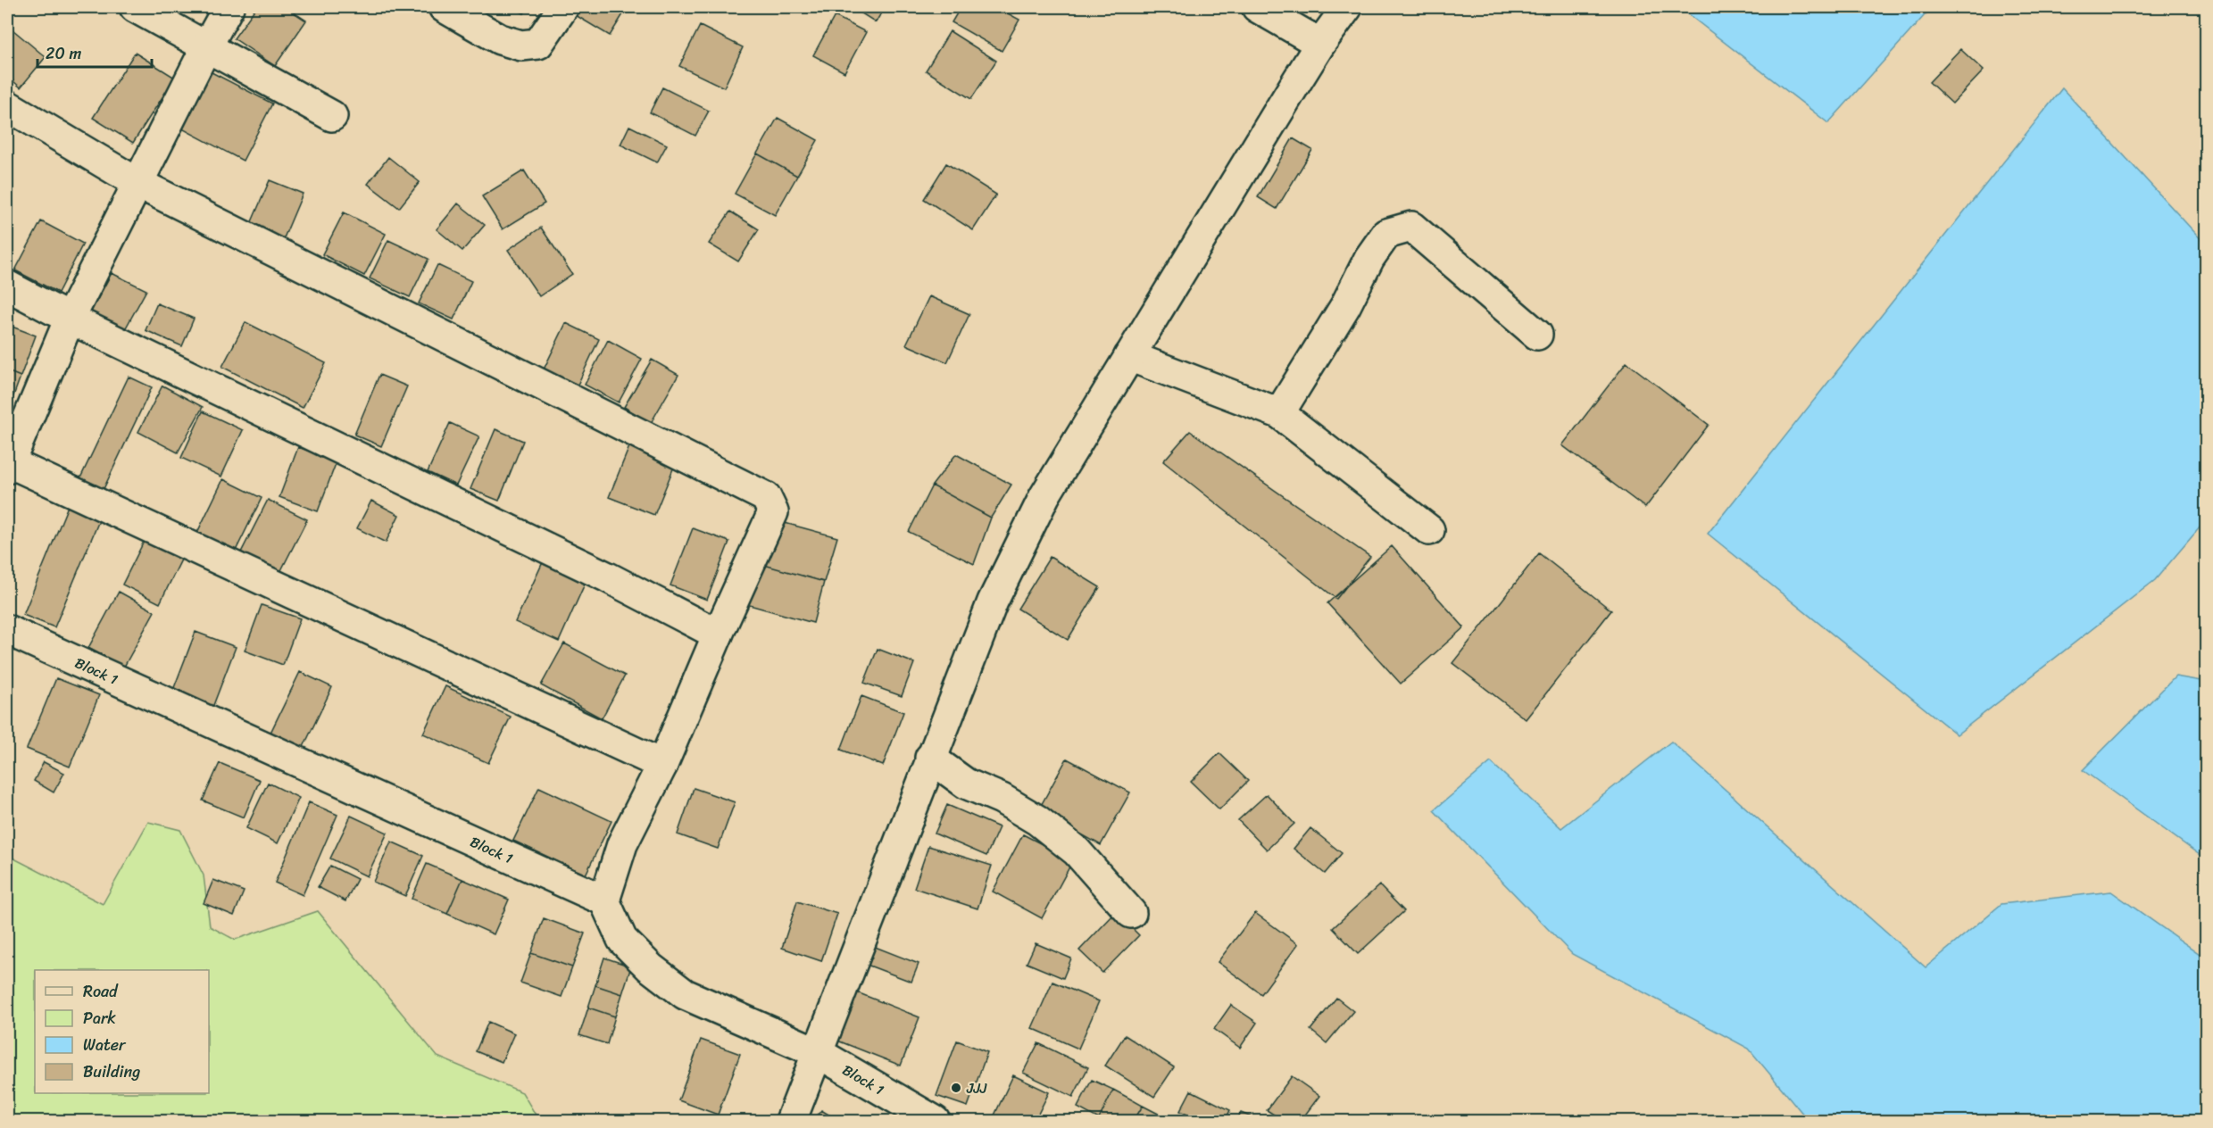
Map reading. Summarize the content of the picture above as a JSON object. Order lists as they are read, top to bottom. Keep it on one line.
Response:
{"streets":{"street":["Block 1"]},"places":["JJJ"],"legend":["Road","Park","Water","Building"],"scale_bar":"20 m"}
